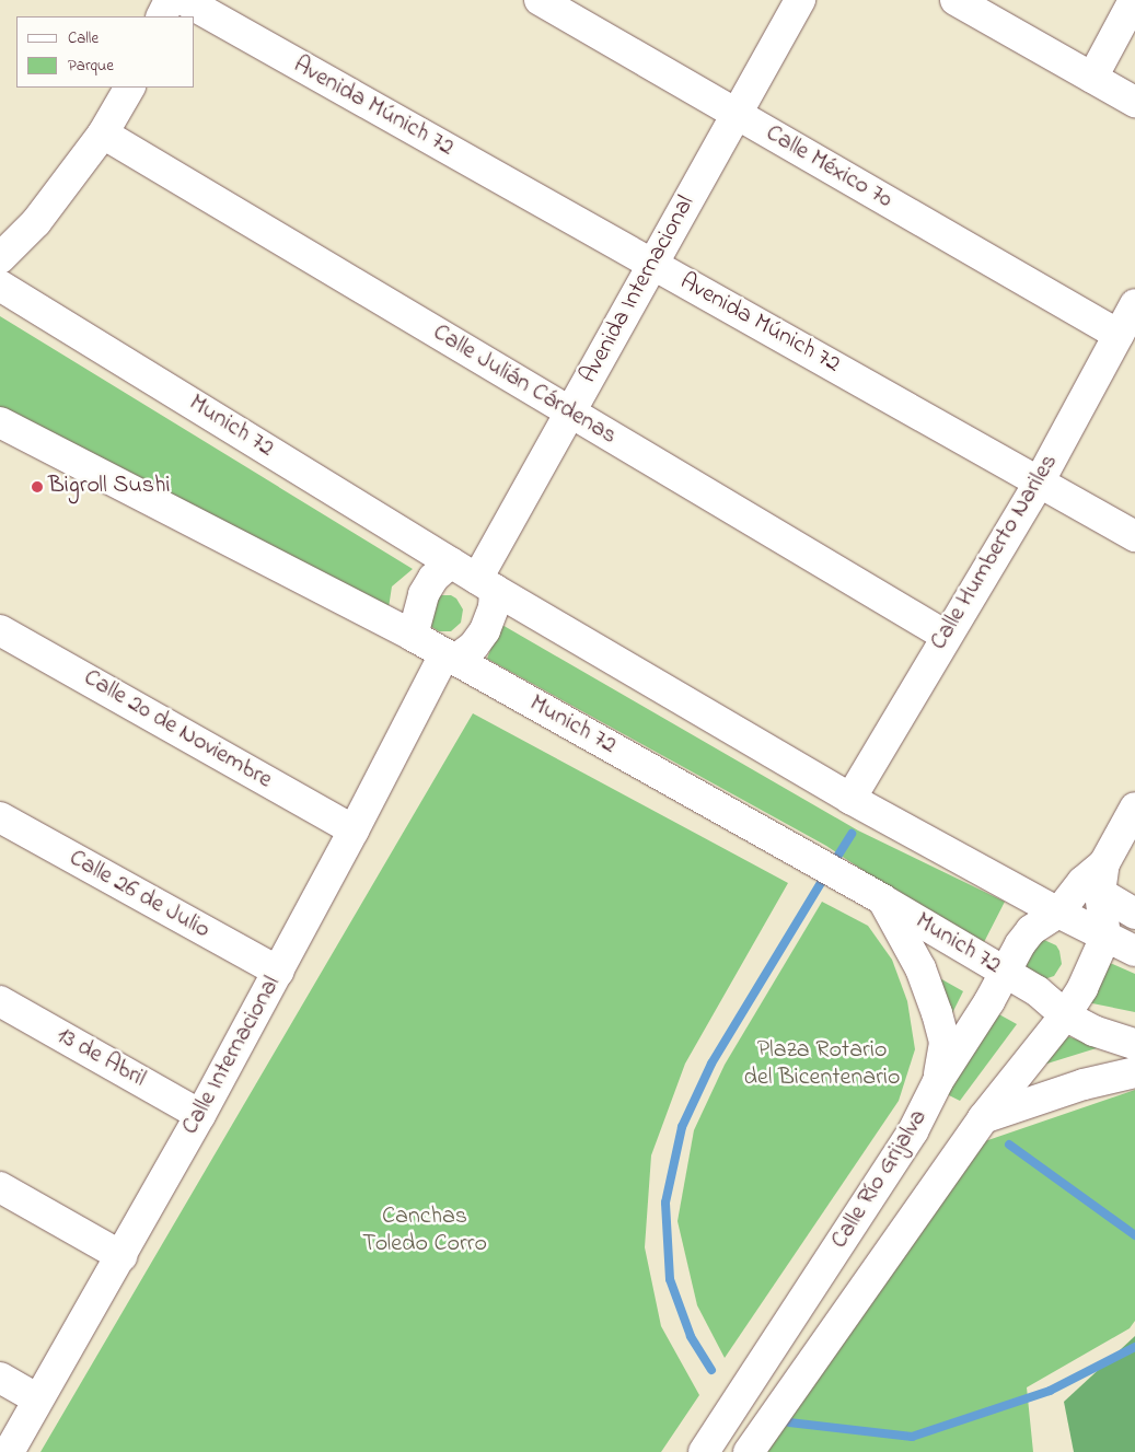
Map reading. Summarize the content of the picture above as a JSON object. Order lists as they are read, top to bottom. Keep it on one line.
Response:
{"streets":{"street":["Avenida Múnich 72","Calle México 70","Avenida Internacional","Calle Julián Cárdenas","Munich 72","Calle Humberto Nariles","Calle 20 de Noviembre","Calle 26 de Julio","Calle Internacional","13 de Abril","Calle Río Grijalva"]},"crossings":[["Avenida Múnich 72","Avenida Internacional"],["Avenida Múnich 72","Calle Humberto Nariles"],["Calle México 70","Avenida Internacional"],["Calle México 70","Calle Humberto Nariles"],["Avenida Internacional","Calle Julián Cárdenas"],["Avenida Internacional","Munich 72"],["Avenida Internacional","Calle Internacional"],["Calle Julián Cárdenas","Calle Humberto Nariles"],["Munich 72","Calle Humberto Nariles"],["Munich 72","Calle Internacional"],["Munich 72","Calle Río Grijalva"],["Calle 20 de Noviembre","Calle Internacional"],["Calle 26 de Julio","Calle Internacional"],["Calle Internacional","13 de Abril"]],"parks":["Plaza Rotario del Bicentenario","Canchas Toledo Corro"],"places":["Bigroll Sushi"],"legend":["Calle","Parque"]}
